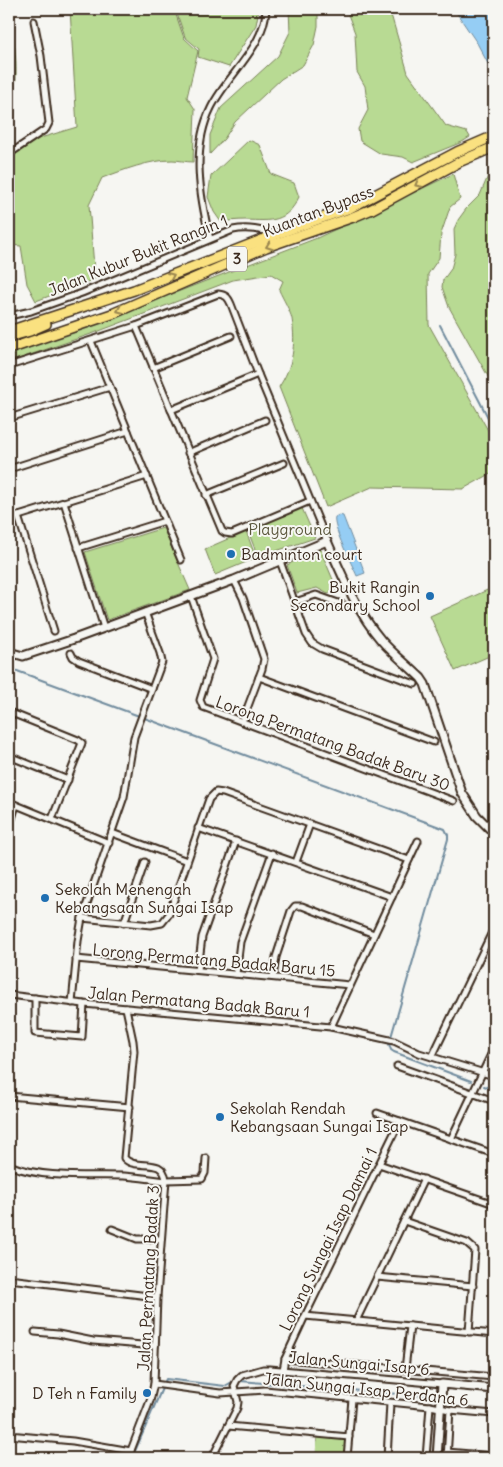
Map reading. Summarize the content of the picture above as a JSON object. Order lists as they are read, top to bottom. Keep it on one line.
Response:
{"streets":{"highway":["Kuantan Bypass","3"],"street":["Jalan Kubur Bukit Rangin 1","Lorong Permatang Badak Baru 30","Lorong Permatang Badak Baru 15","Jalan Permatang Badak Baru 1","Lorong Sungai Isap Damai 1","Jalan Permatang Badak 3","Jalan Sungai Isap 6","Jalan Sungai Isap Perdana 6"]},"crossings":[["Kuantan Bypass","Jalan Kubur Bukit Rangin 1"],["Jalan Permatang Badak Baru 1","Jalan Permatang Badak 3"],["Lorong Sungai Isap Damai 1","Jalan Sungai Isap 6"],["Jalan Permatang Badak 3","Jalan Sungai Isap Perdana 6"],["Jalan Sungai Isap 6","Jalan Sungai Isap Perdana 6"]],"parks":["Playground"],"places":["Badminton court","Bukit Rangin Secondary School","Sekolah Menengah Kebangsaan Sungai Isap","Sekolah Rendah Kebangsaan Sungai Isap","D Teh n Family"]}
